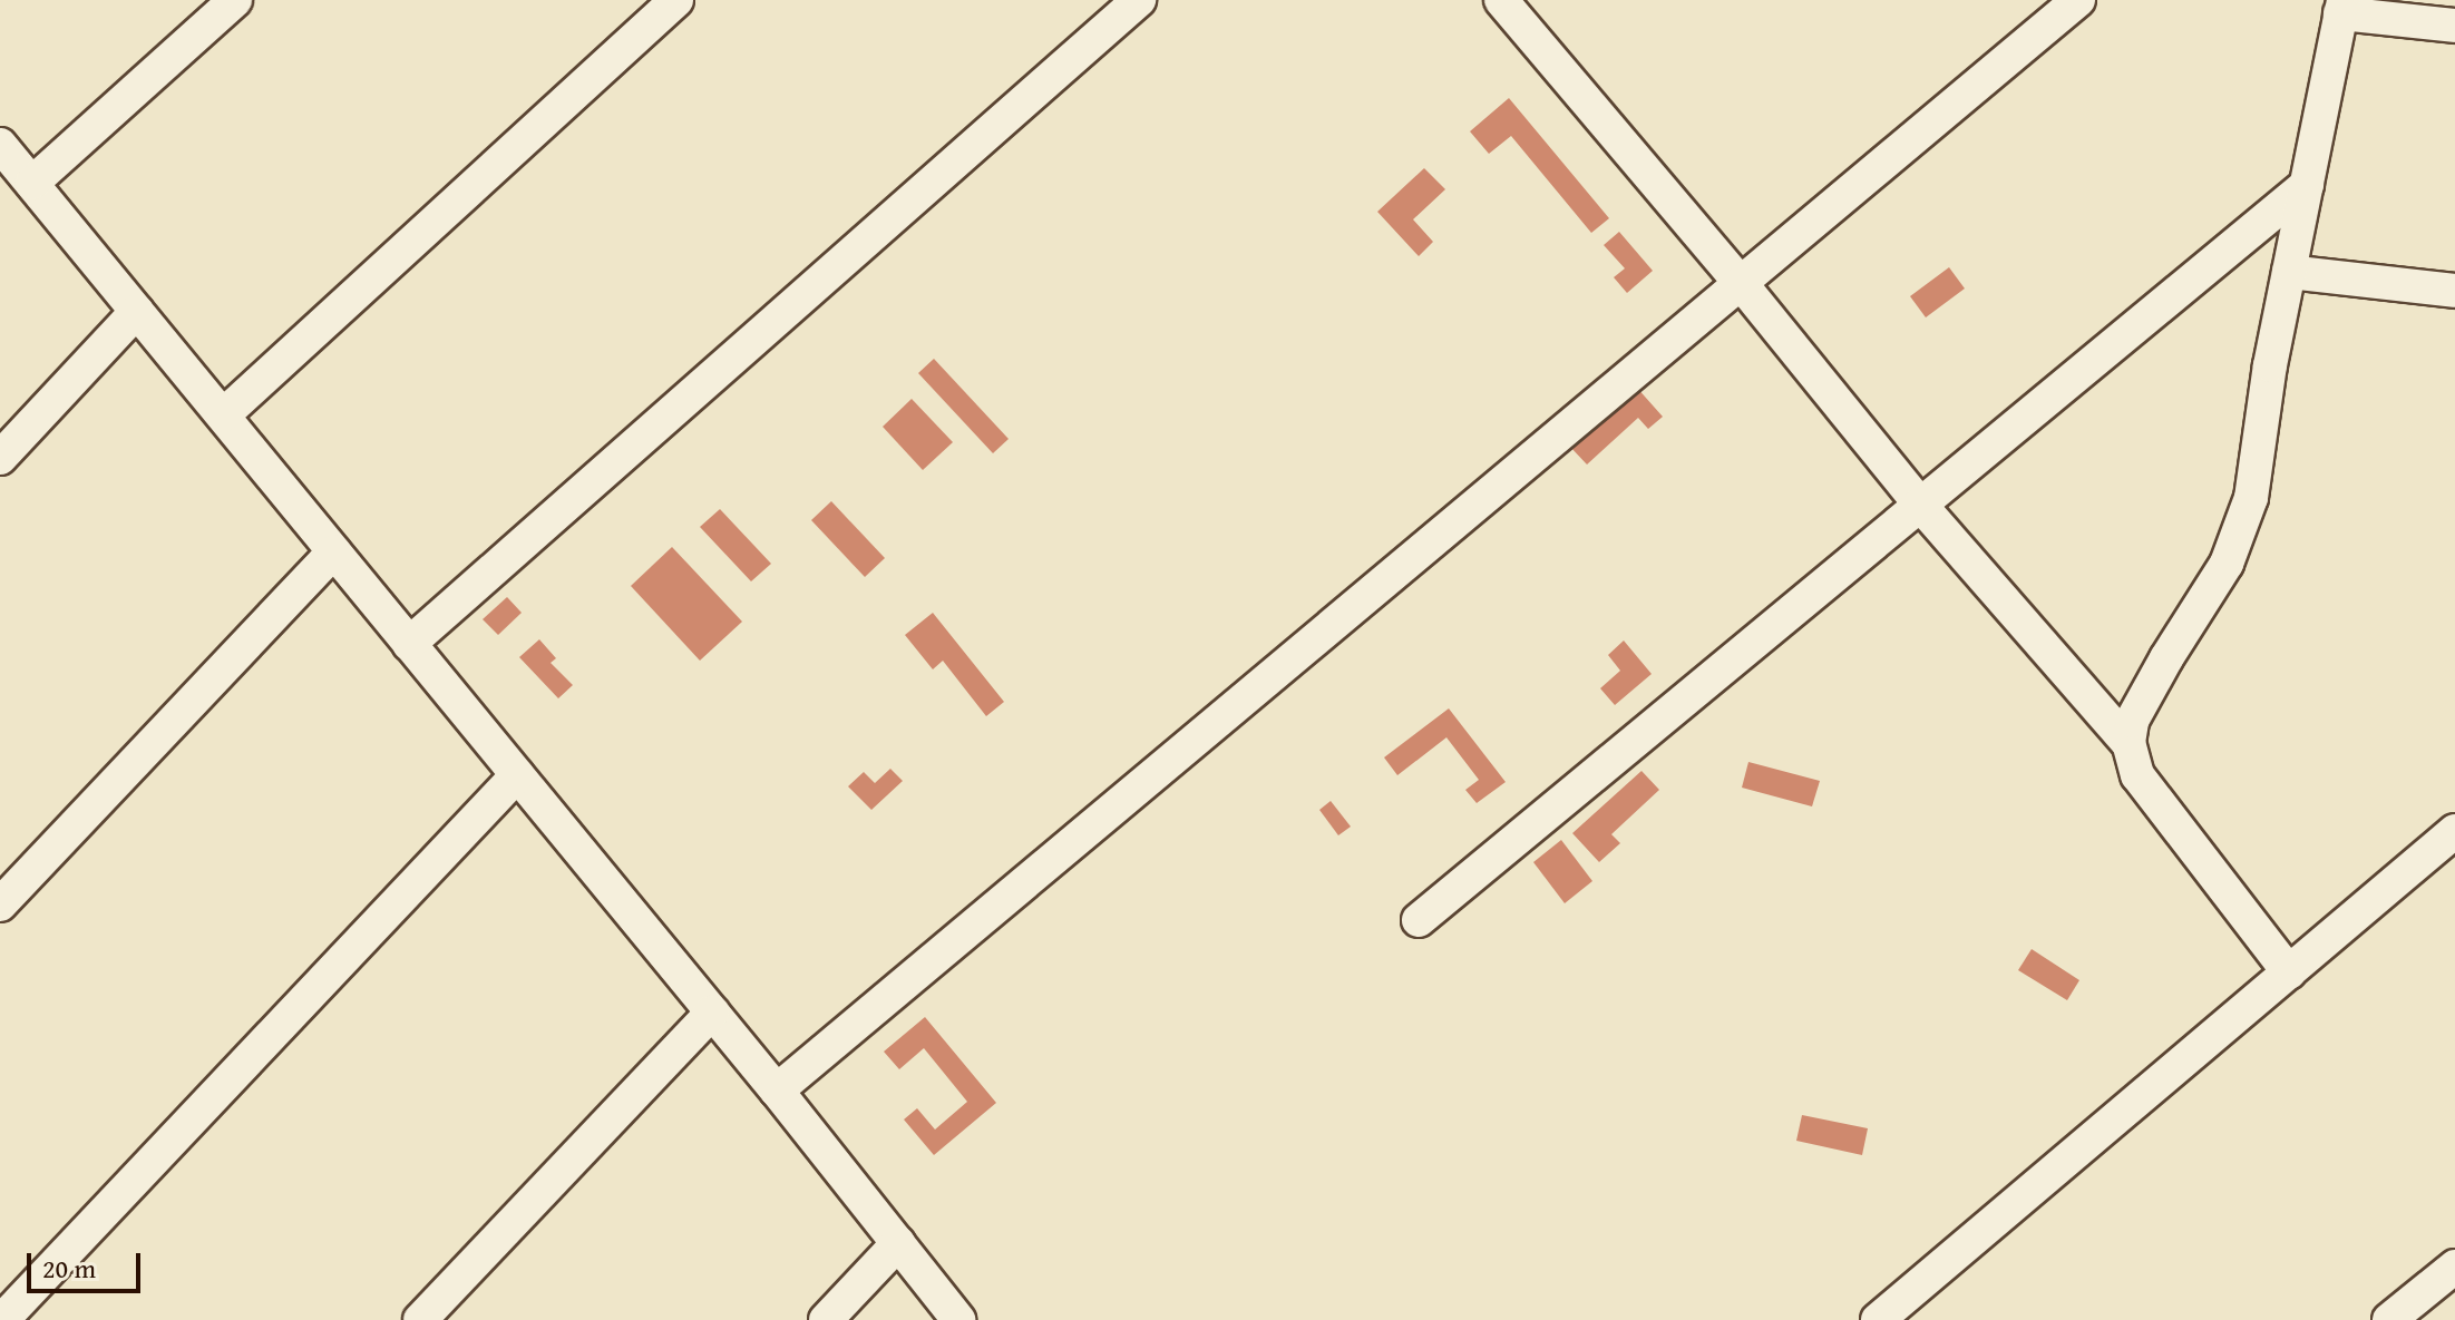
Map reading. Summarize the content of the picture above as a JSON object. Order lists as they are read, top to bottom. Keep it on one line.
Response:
{"scale_bar":"20 m"}
